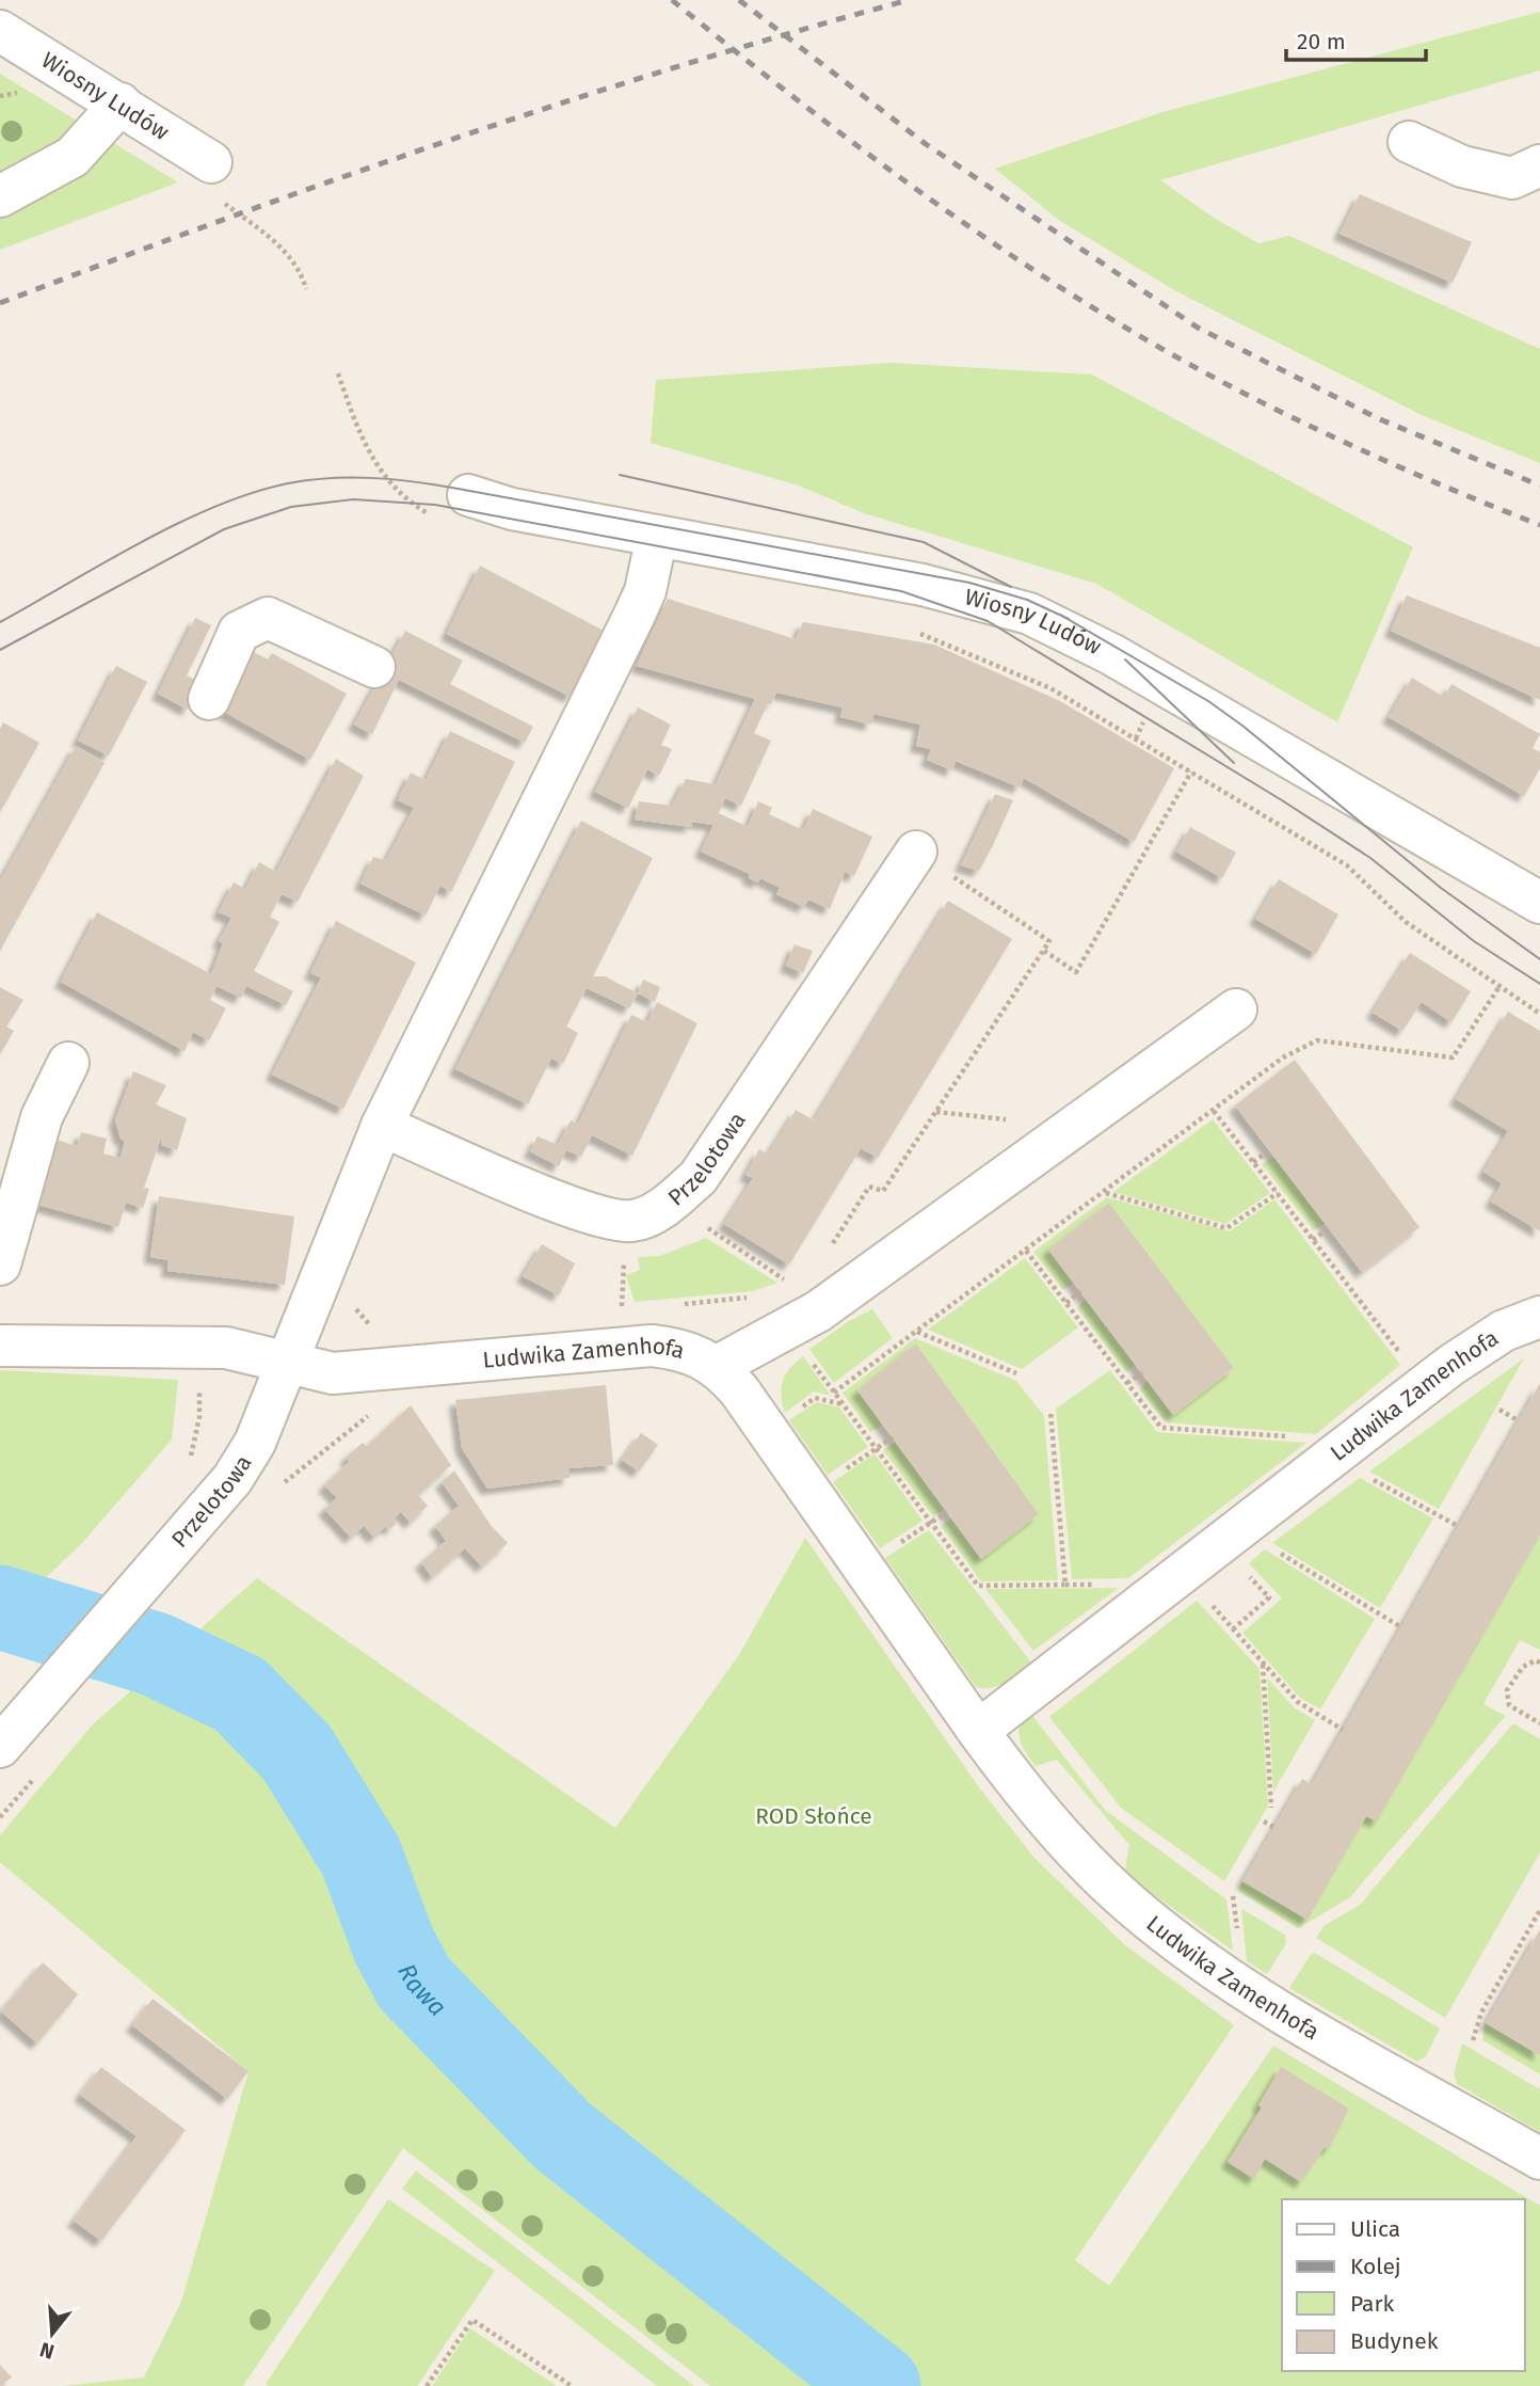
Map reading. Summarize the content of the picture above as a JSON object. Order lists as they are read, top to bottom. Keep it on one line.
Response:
{"streets":{"street":["Wiosny Ludów","Przelotowa","Ludwika Zamenhofa"]},"crossings":[["Wiosny Ludów","Przelotowa"],["Przelotowa","Ludwika Zamenhofa"]],"water":["Rawa"],"parks":["ROD Słońce"],"legend":["Ulica","Kolej","Park","Budynek"],"scale_bar":"20 m","north":"bottom"}
